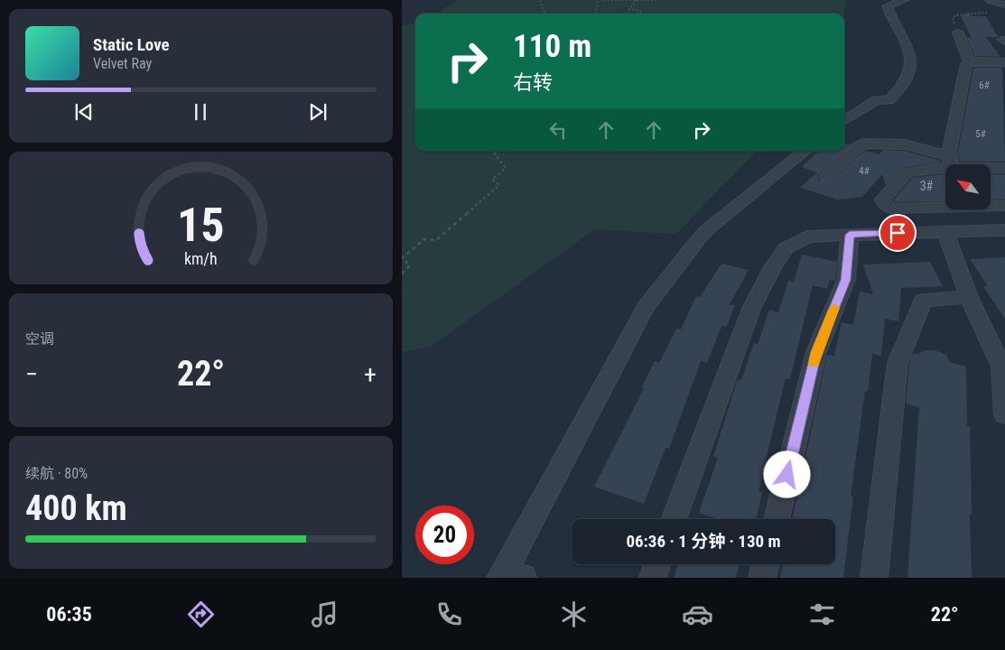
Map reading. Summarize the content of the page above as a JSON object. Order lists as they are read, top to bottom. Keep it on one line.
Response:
{"house_numbers":["6#","5#","4#","3#"],"north":"top left","page":{"turn":["110 m","右转"],"song":["Static Love","Velvet Ray"],"tile":["空调",["续航 · 80%","400 km"]],"heat":["−","22°","+"],"limit":"20","trip":"06:36 · 1 分钟 · 130 m","tabs":["06:35","22°"],"gauge":["15","km/h"]}}
